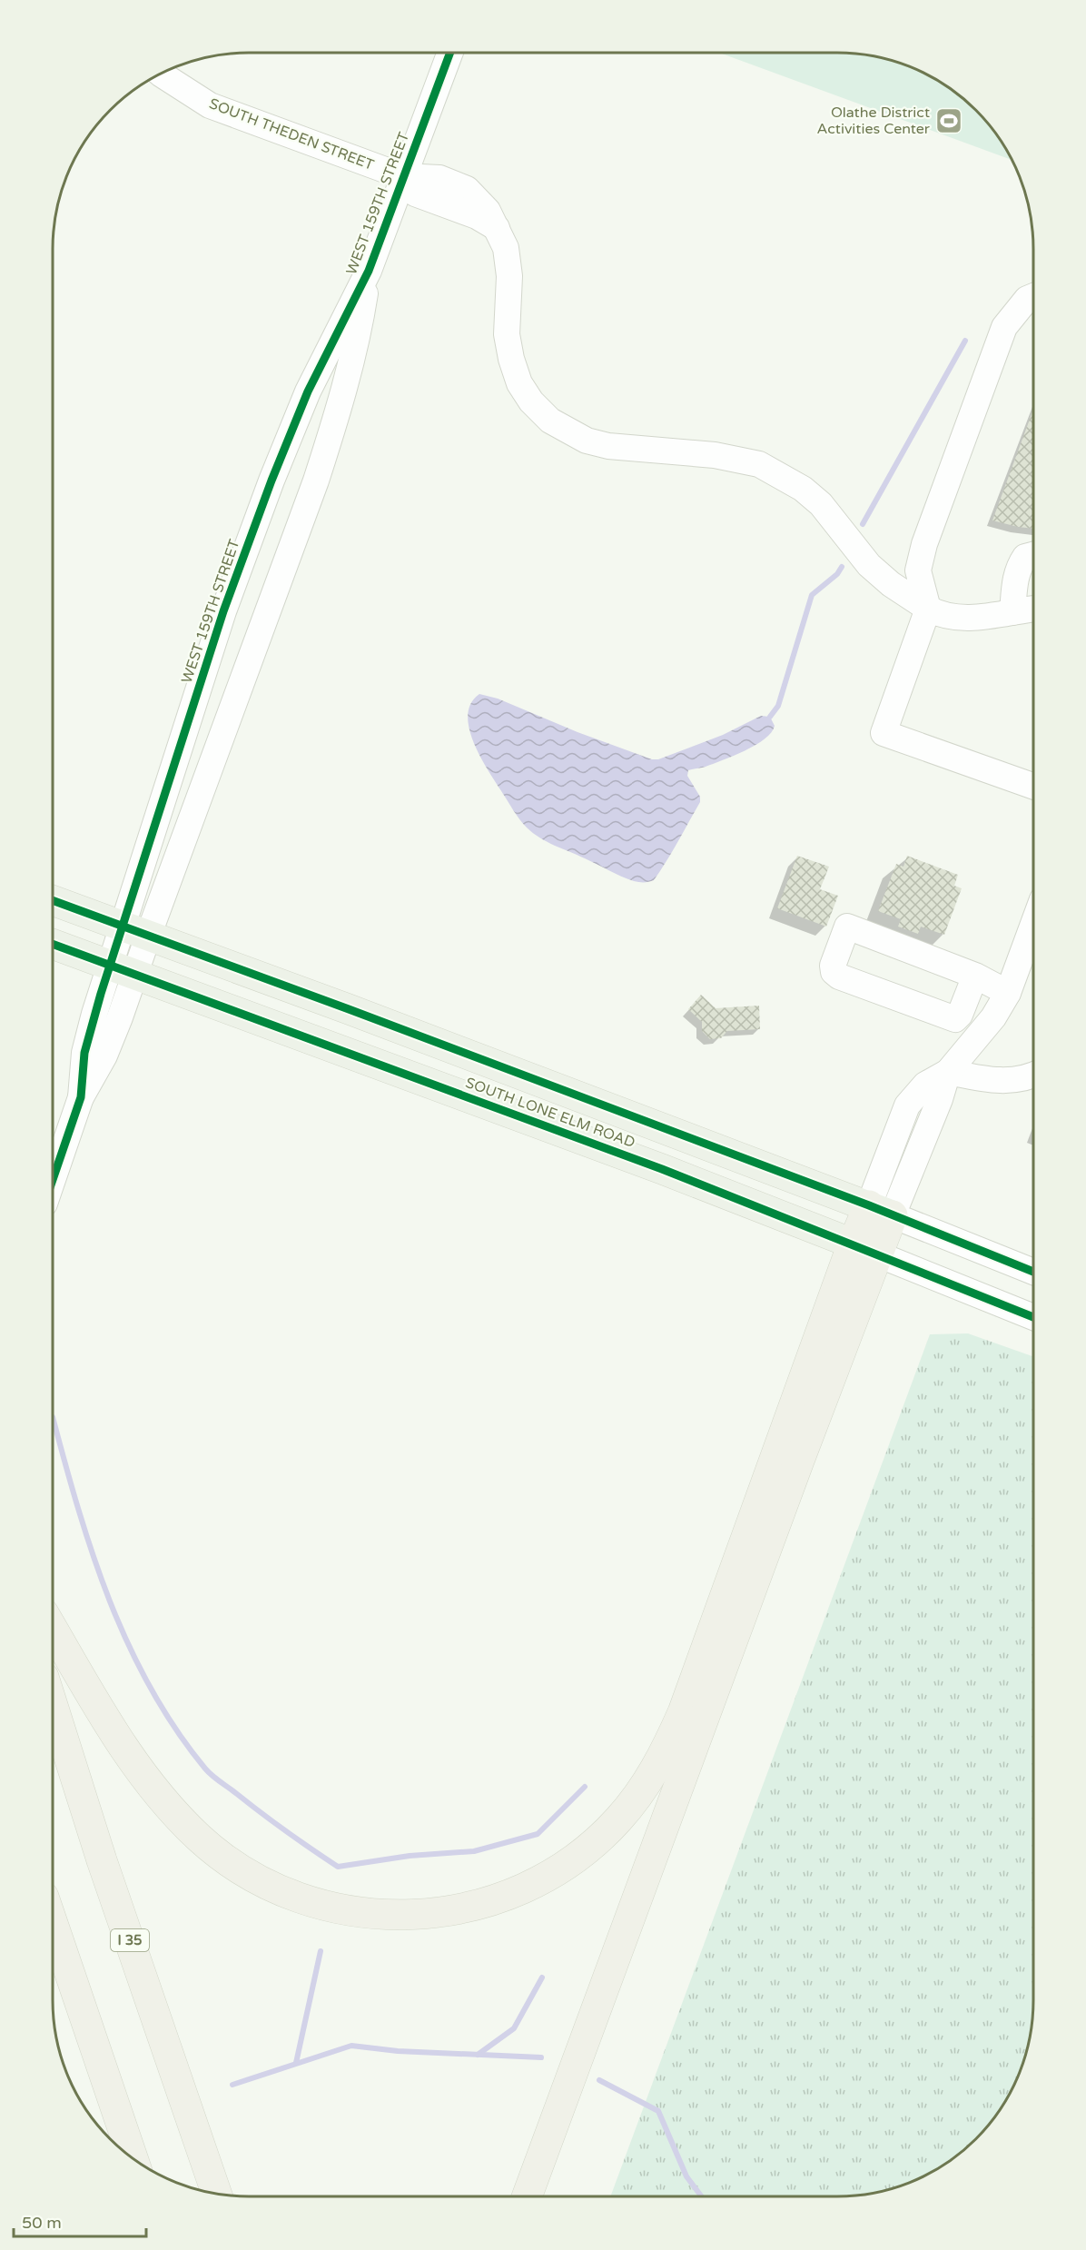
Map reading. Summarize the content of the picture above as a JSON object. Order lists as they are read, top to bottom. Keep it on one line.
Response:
{"streets":{"highway":["I 35"],"main road":["SOUTH LONE ELM ROAD"],"street":["SOUTH THEDEN STREET","WEST 159TH STREET"]},"crossings":[["SOUTH THEDEN STREET","WEST 159TH STREET"],["WEST 159TH STREET","SOUTH LONE ELM ROAD"]],"places":{"sports":["Olathe District Activities Center"]},"scale_bar":"50 m"}
